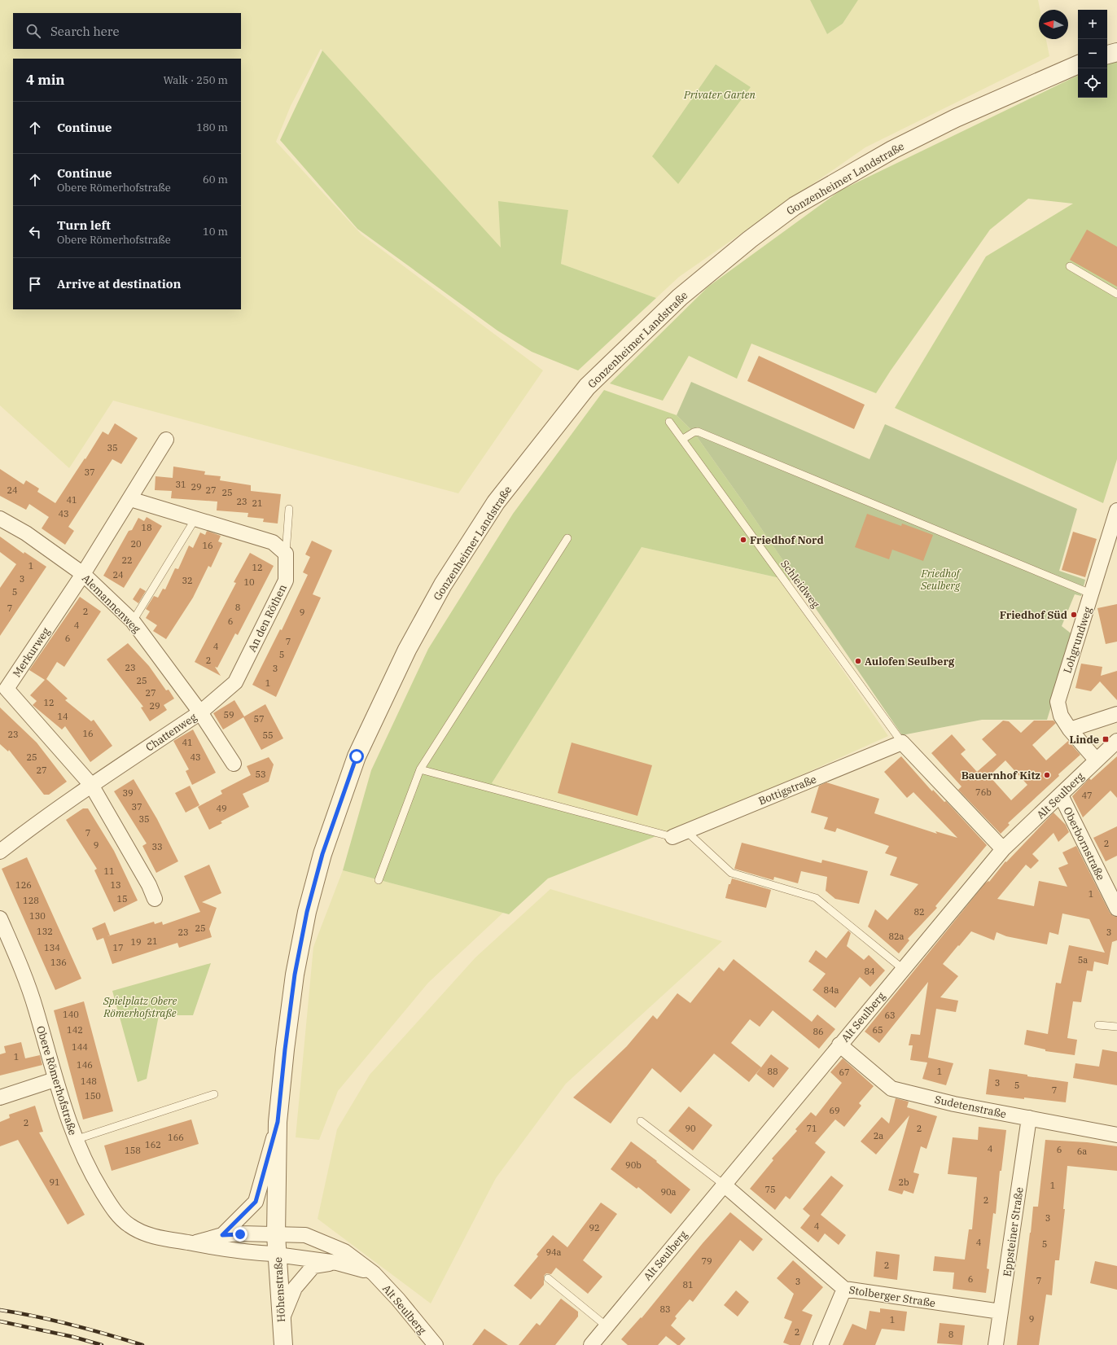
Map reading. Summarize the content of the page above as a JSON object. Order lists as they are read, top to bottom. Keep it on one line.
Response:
{"streets":{"street":["Gonzenheimer Landstraße","Alemannenweg","An den Röthen","Lohgrundweg","Merkurweg","Chattenweg","Bottigstraße","Alt Seulberg","Oberbornstraße","Obere Römerhofstraße","Sudetenstraße","Eppsteiner Straße","Höhenstraße","Stolberger Straße"],"lane":["Schleidweg"]},"crossings":[["Gonzenheimer Landstraße","Alt Seulberg"],["Gonzenheimer Landstraße","Obere Römerhofstraße"],["Gonzenheimer Landstraße","Höhenstraße"],["Schleidweg","Bottigstraße"],["Alemannenweg","An den Röthen"],["Alemannenweg","Merkurweg"],["Alemannenweg","Chattenweg"],["An den Röthen","Chattenweg"],["Lohgrundweg","Alt Seulberg"],["Merkurweg","Chattenweg"],["Alt Seulberg","Oberbornstraße"],["Alt Seulberg","Obere Römerhofstraße"],["Alt Seulberg","Sudetenstraße"],["Alt Seulberg","Höhenstraße"],["Alt Seulberg","Stolberger Straße"],["Obere Römerhofstraße","Höhenstraße"],["Sudetenstraße","Eppsteiner Straße"],["Eppsteiner Straße","Stolberger Straße"]],"parks":["Privater Garten","Friedhof Seulberg","Spielplatz Obere Römerhofstraße"],"places":{"other":["Friedhof Nord","Friedhof Süd","Aulofen Seulberg","Bauernhof Kitz"],"transit":["Linde"]},"house_numbers":["35","37","31","29","24","27","25","41","23","21","43","18","20","16","22","1","12","24","3","32","10","5","8","7","2","9","6","4","6","7","4","5","2","23","3","25","1","27","12","29","59","14","57","16","23","55","41","25","43","27","53","76b","39","47","37","49","35","7","2","9","33","11","126","13","1","15","128","82","130","25","132","23","3","82a","21","19","134","17","5a","136","84","84a","140","63","142","65","86","144","1","146","88","1","67","148","3","5","7","150","69","2","90","71","2","2a","166","162","4","6","158","6a","90b","91","2b","1","75","90a","2","3","4","92","4","5","94a","79","2","6","7","3","81","83","9","1","2","8"],"north":"left","page":{"map_buttons":["+","−"],"search":"Search here","heading":["4 min","Walk · 250 m"],"list":[["Continue","180 m"],["Continue","Obere Römerhofstraße","60 m"],["Turn left","Obere Römerhofstraße","10 m"],"Arrive at destination"]}}
